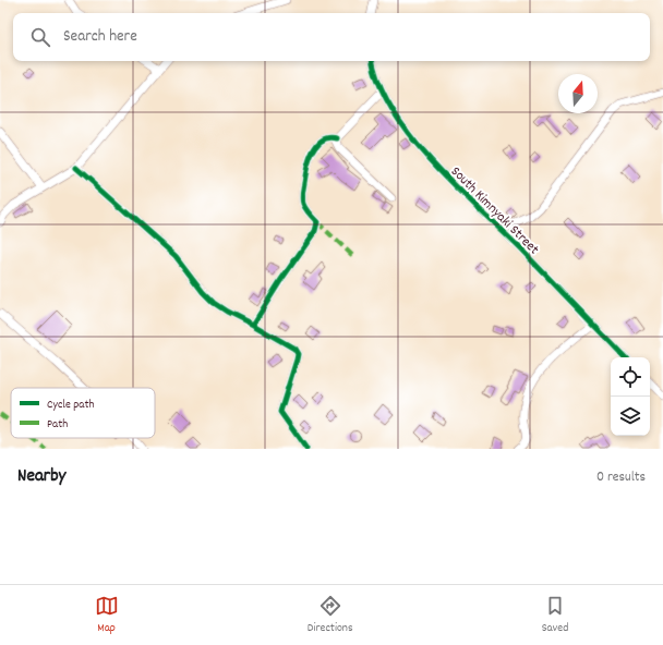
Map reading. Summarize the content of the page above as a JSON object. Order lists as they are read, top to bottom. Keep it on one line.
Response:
{"streets":{"street":["South Kimnyaki Street"]},"legend":["Cycle path","Path"],"north":"top","page":{"search":"Search here","heading":["Nearby","0 results"],"nav":["Map","Directions","Saved"]}}
